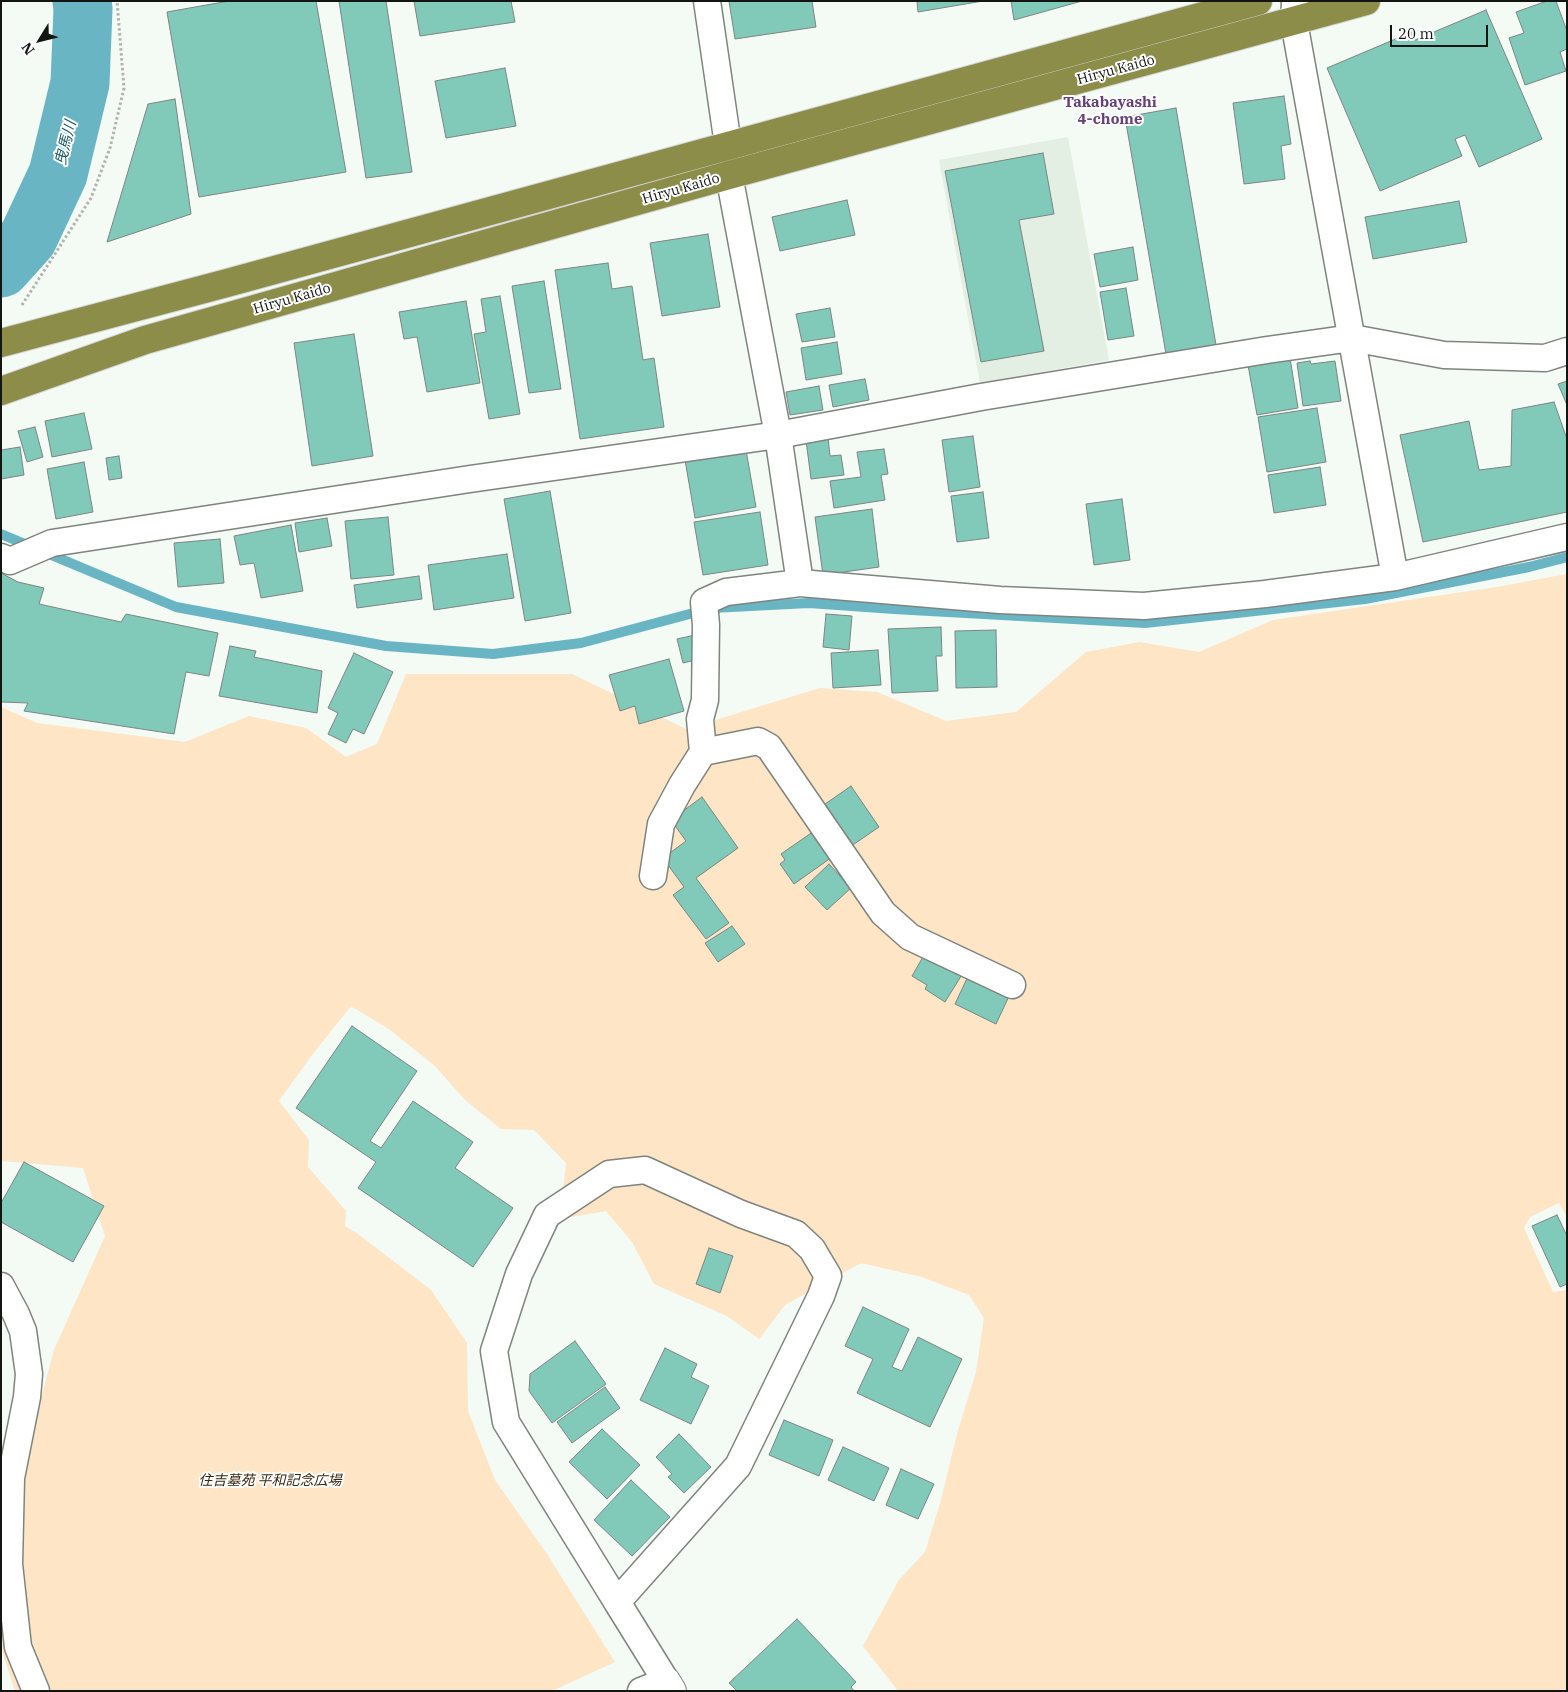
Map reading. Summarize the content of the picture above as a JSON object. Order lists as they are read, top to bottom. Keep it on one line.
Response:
{"streets":{"highway":["Hiryu Kaido"]},"districts":["Takabayashi 4-chome"],"water":["曳馬川"],"parks":["住吉墓苑 平和記念広場"],"scale_bar":"20 m","north":"bottom left"}
